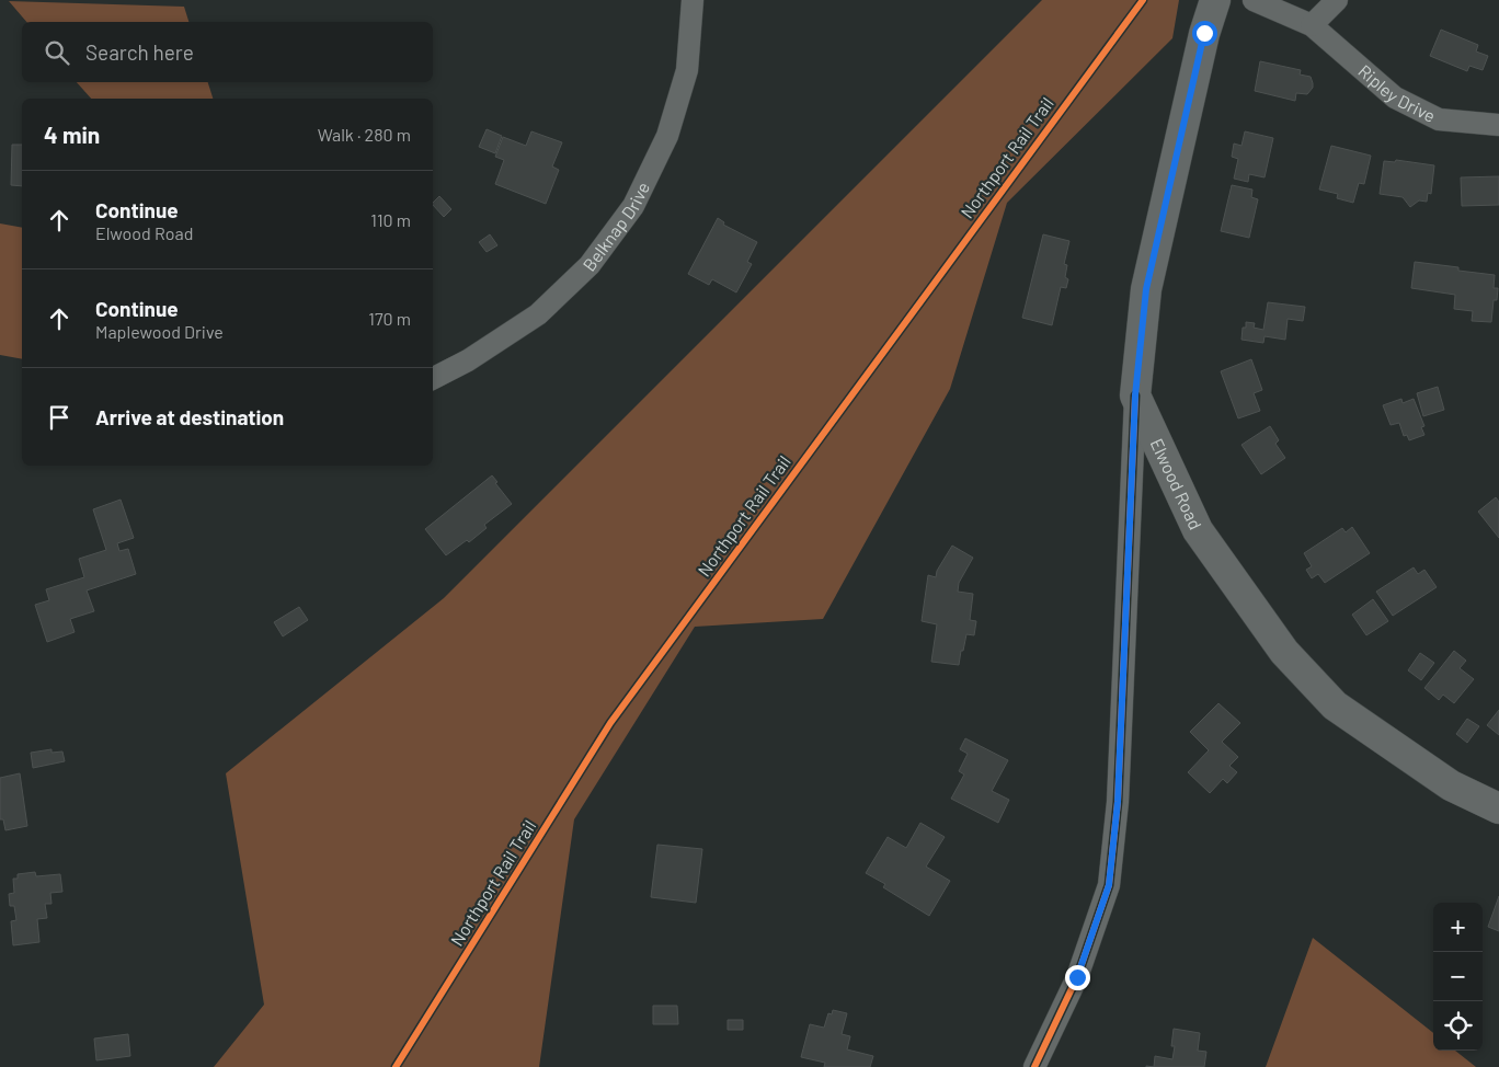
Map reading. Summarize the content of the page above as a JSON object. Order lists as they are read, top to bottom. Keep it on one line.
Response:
{"streets":{"main road":["Elwood Road"],"street":["Ripley Drive","Belknap Drive"],"cycle path":["Northport Rail Trail"]},"page":{"search":"Search here","heading":["4 min","Walk · 280 m"],"list":[["Continue","Elwood Road","110 m"],["Continue","Maplewood Drive","170 m"],"Arrive at destination"],"map_buttons":["+","−"]}}
